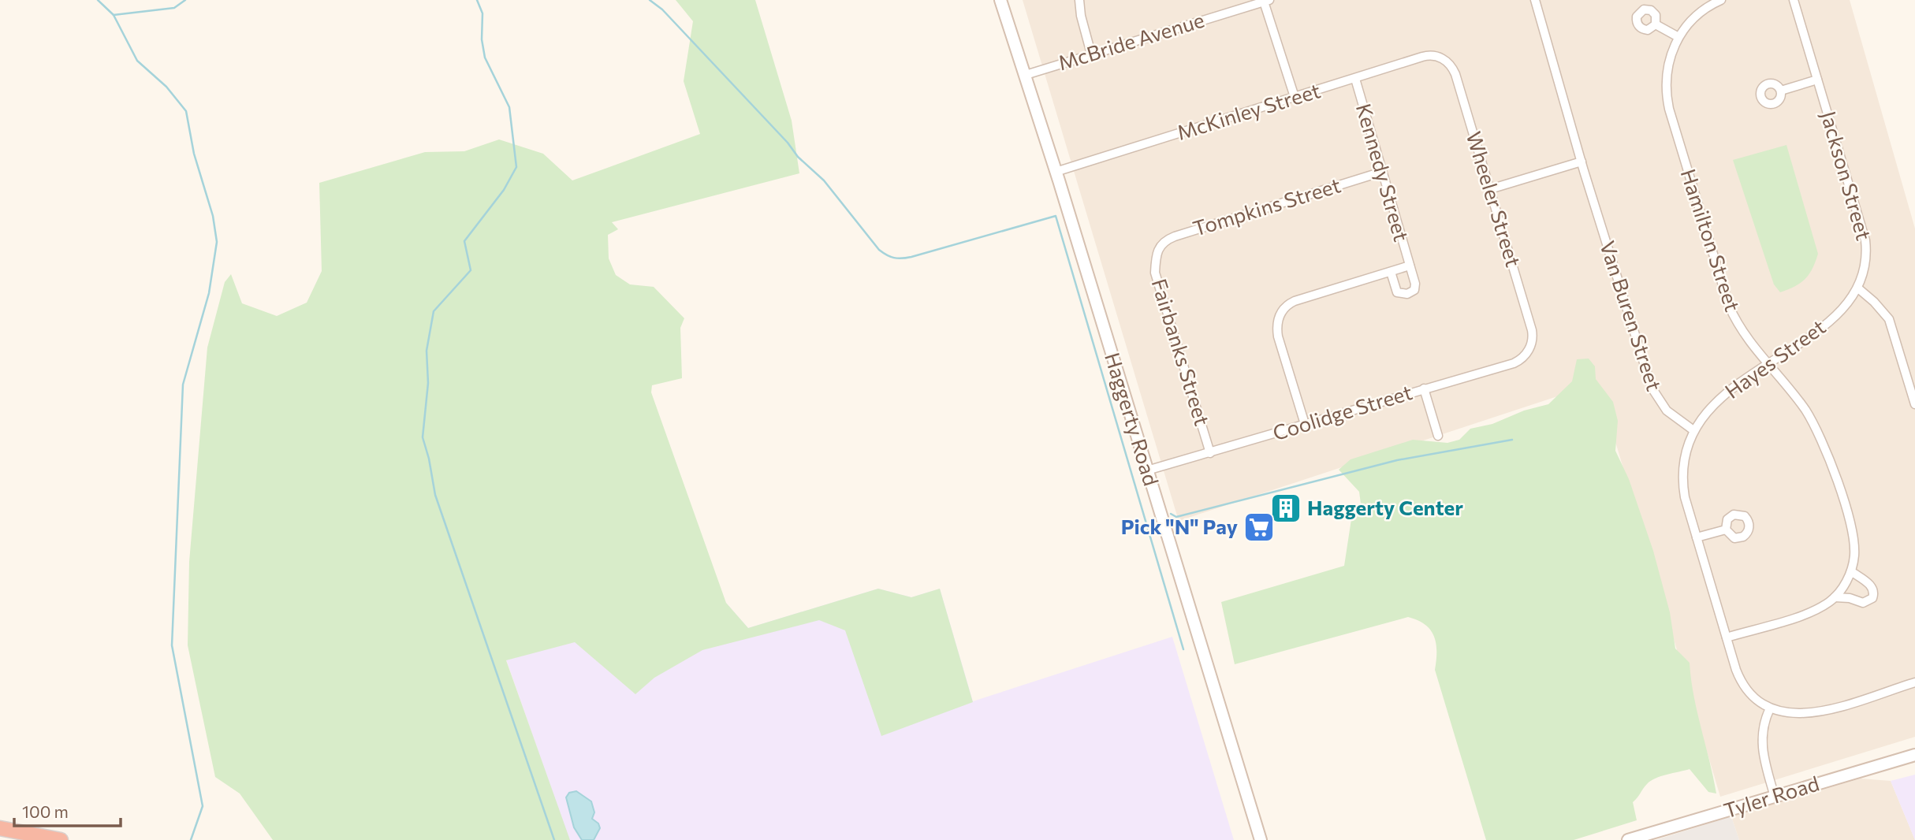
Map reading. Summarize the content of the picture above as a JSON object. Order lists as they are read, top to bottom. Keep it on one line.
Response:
{"streets":{"main road":["Haggerty Road","Tyler Road"],"street":["McBride Avenue","McKinley Street","Kennedy Street","Jackson Street","Wheeler Street","Tompkins Street","Hamilton Street","Van Buren Street","Fairbanks Street","Hayes Street","Coolidge Street"]},"crossings":[["McBride Avenue","Haggerty Road"],["McKinley Street","Kennedy Street"],["McKinley Street","Wheeler Street"],["McKinley Street","Haggerty Road"],["Kennedy Street","Tompkins Street"],["Jackson Street","Hayes Street"],["Wheeler Street","Coolidge Street"],["Tompkins Street","Fairbanks Street"],["Hamilton Street","Hayes Street"],["Van Buren Street","Hayes Street"],["Fairbanks Street","Coolidge Street"],["Coolidge Street","Haggerty Road"]],"places":{"building":["Haggerty Center"],"supermarket":["Pick \"N\" Pay"]},"scale_bar":"100 m"}
